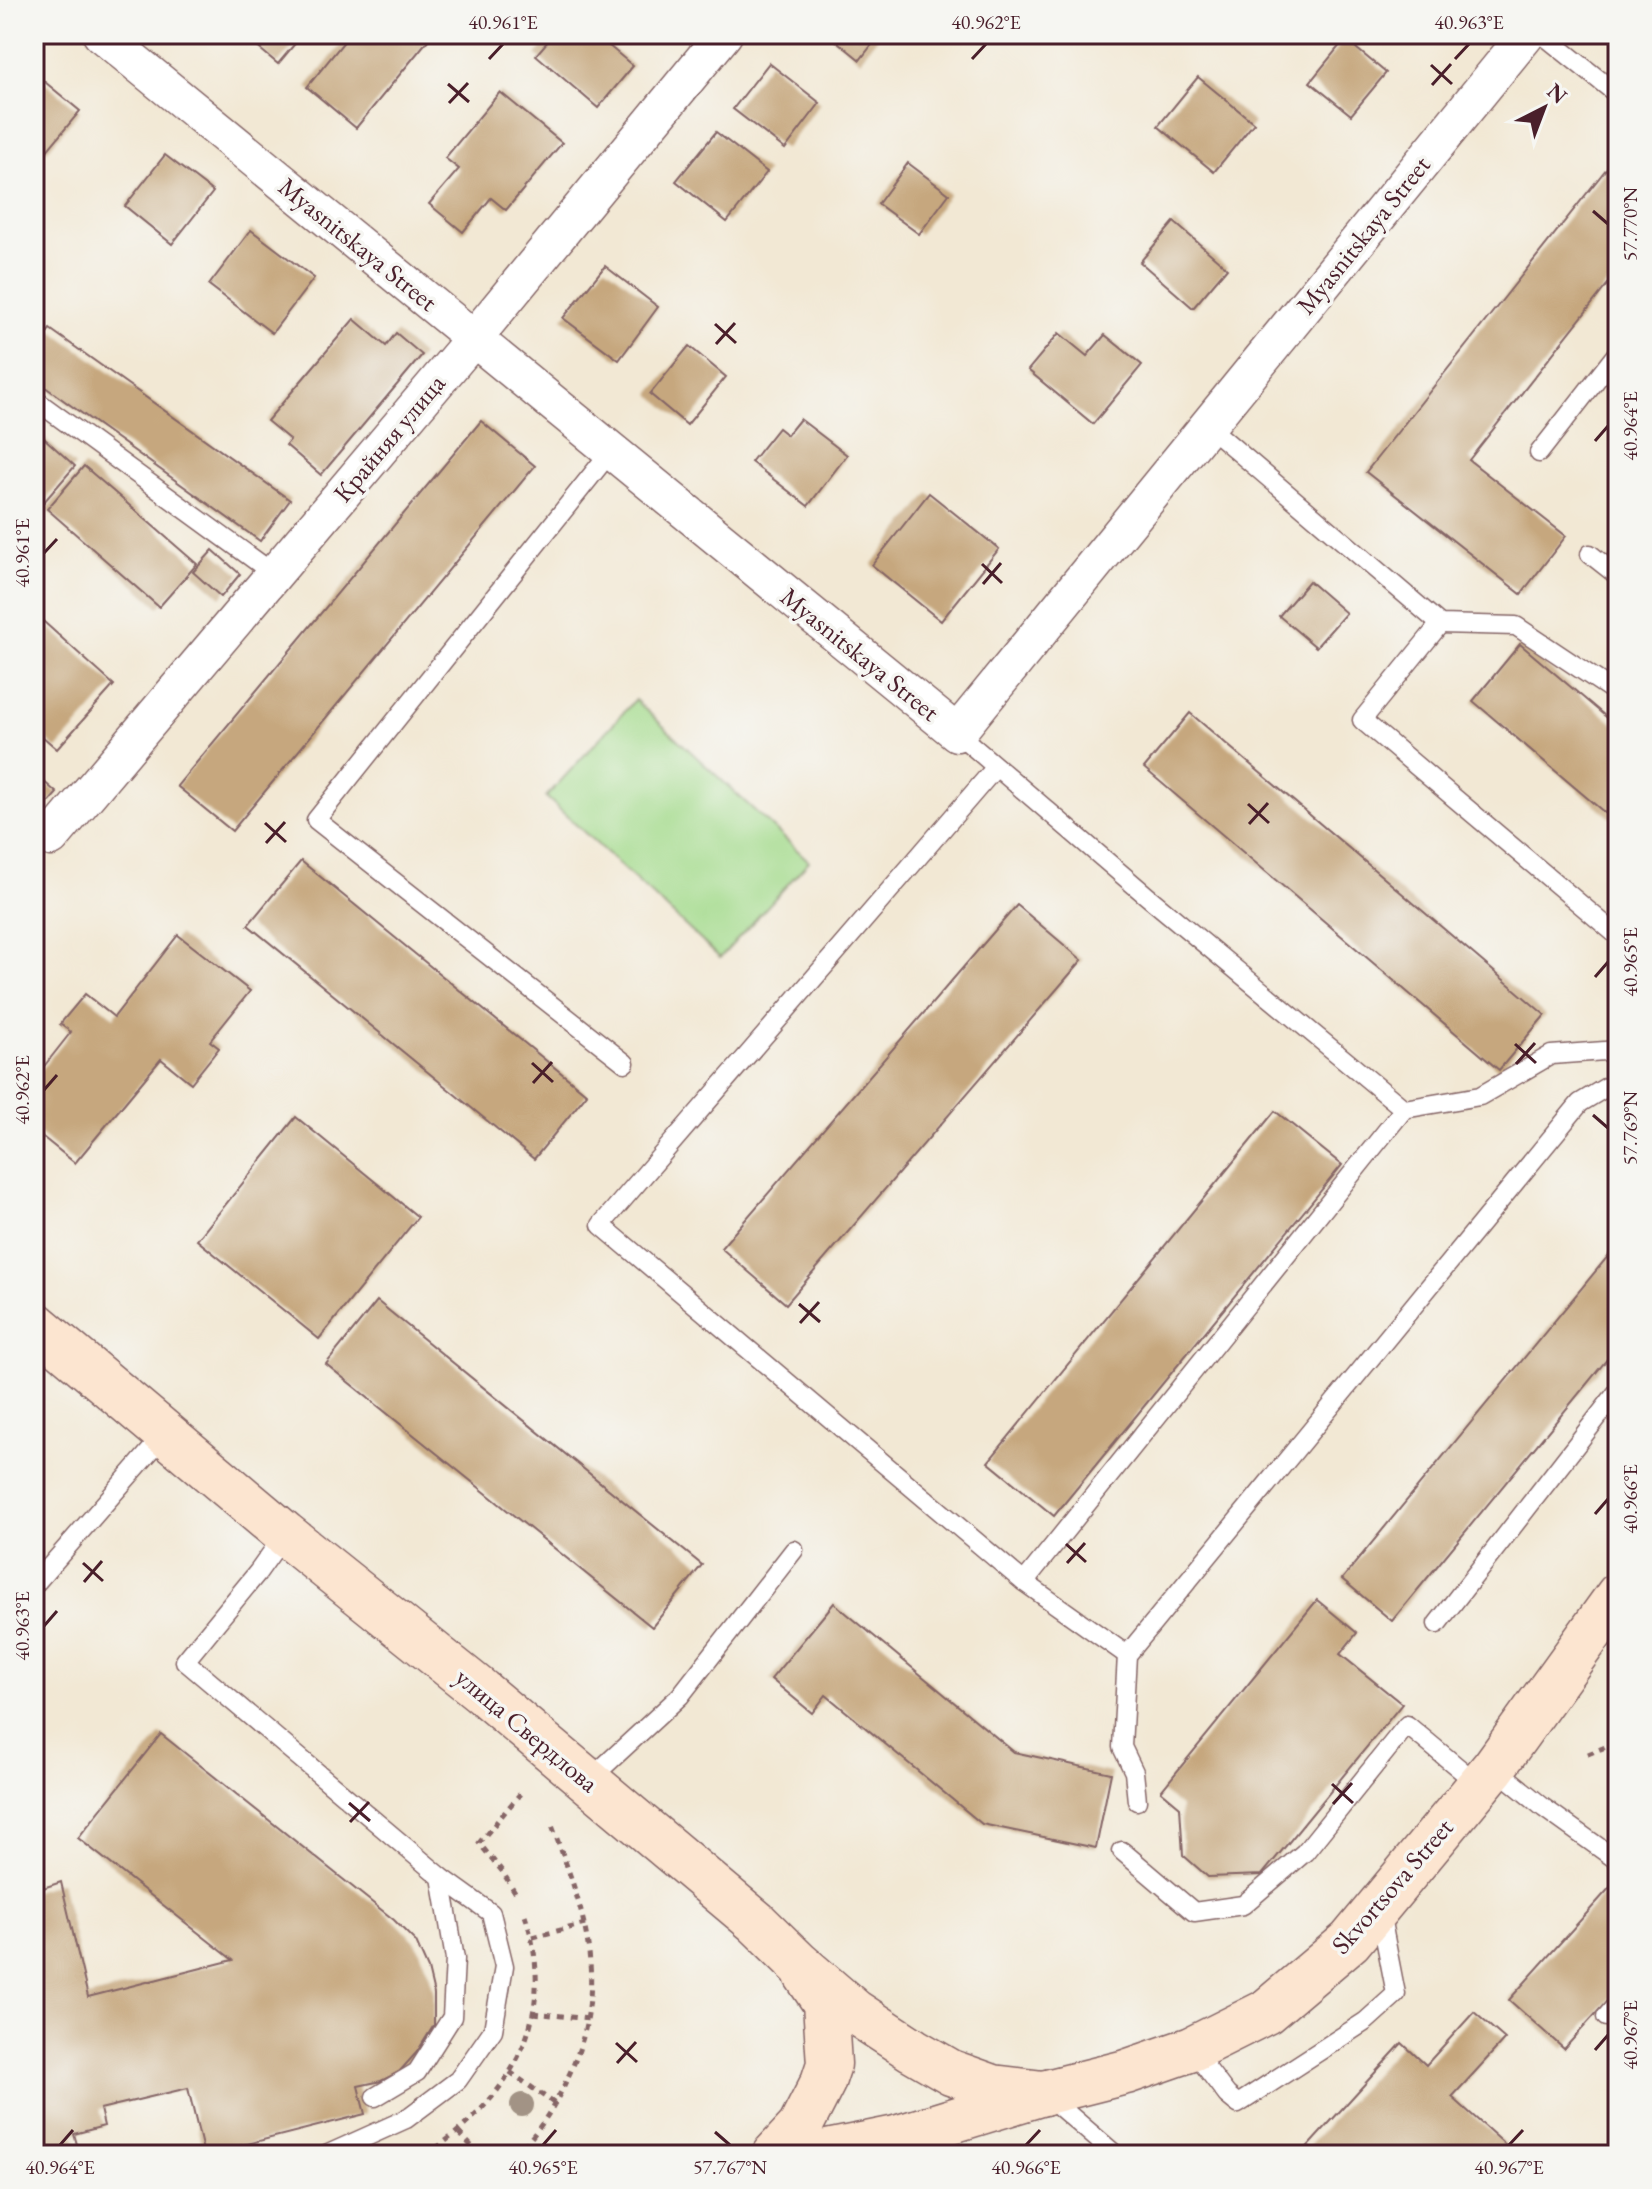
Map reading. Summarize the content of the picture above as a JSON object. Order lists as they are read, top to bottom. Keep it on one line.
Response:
{"streets":{"street":["Myasnitskaya Street","Крайняя улица","улица Свердлова","Skvortsova Street"]},"crossings":[["Myasnitskaya Street","Крайняя улица"],["улица Свердлова","Skvortsova Street"]],"north":"top right","coordinates":["40.961°E","40.962°E","40.963°E","57.770°N","40.964°E","40.965°E","57.769°N","40.966°E","40.967°E","57.767°N"]}
